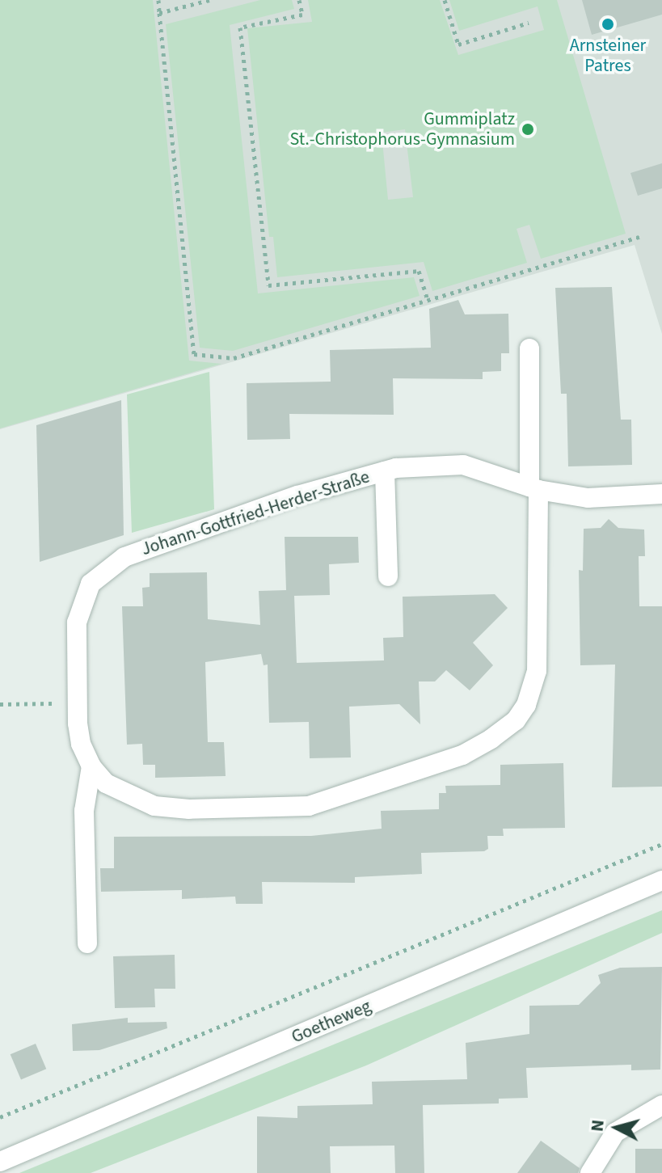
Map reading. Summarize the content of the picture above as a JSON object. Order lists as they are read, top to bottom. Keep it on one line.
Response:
{"streets":{"street":["Johann-Gottfried-Herder-Straße","Goetheweg"]},"places":["Arnsteiner Patres","Gummiplatz St.-Christophorus-Gymnasium"],"north":"left"}
